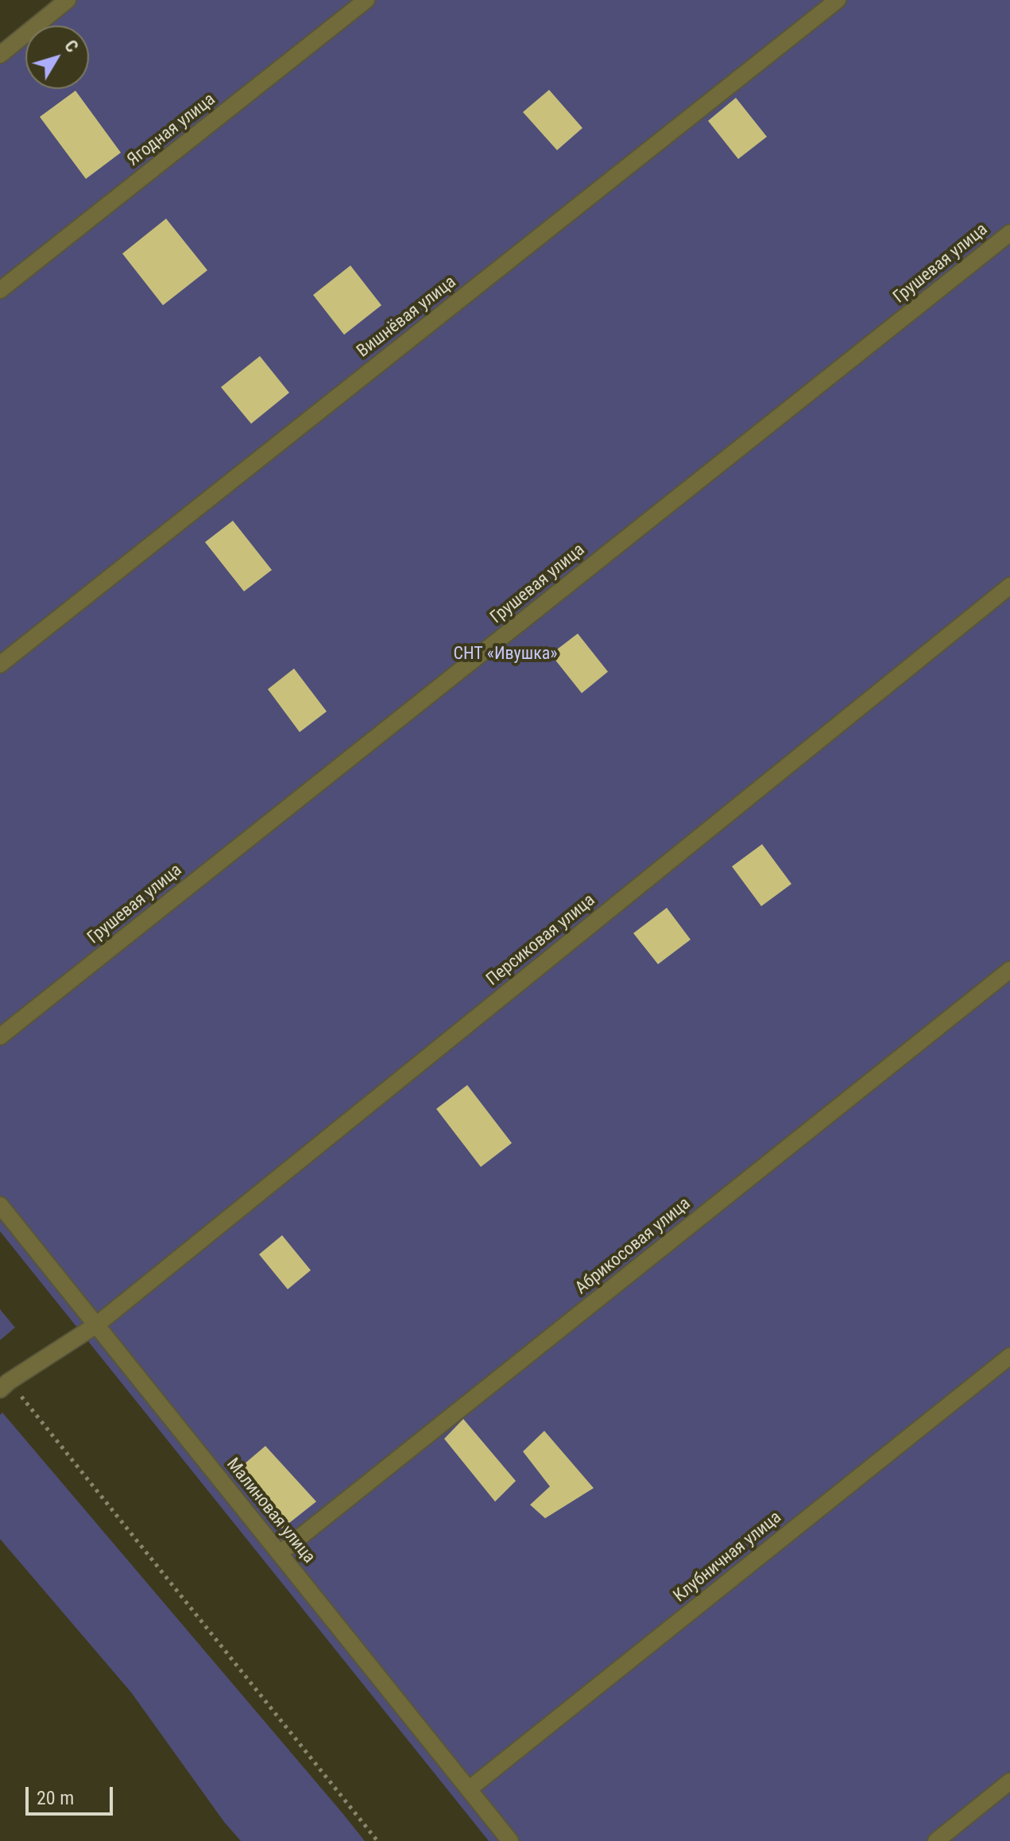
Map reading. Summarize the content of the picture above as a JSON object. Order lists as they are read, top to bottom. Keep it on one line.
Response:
{"streets":{"street":["Ягодная улица","Грушевая улица","Вишнёвая улица","Персиковая улица","Абрикосовая улица","Малиновая улица","Клубничная улица"]},"crossings":[["Персиковая улица","Малиновая улица"],["Абрикосовая улица","Малиновая улица"],["Малиновая улица","Клубничная улица"]],"parks":["СНТ «Ивушка»"],"scale_bar":"20 m","north":"top right"}
